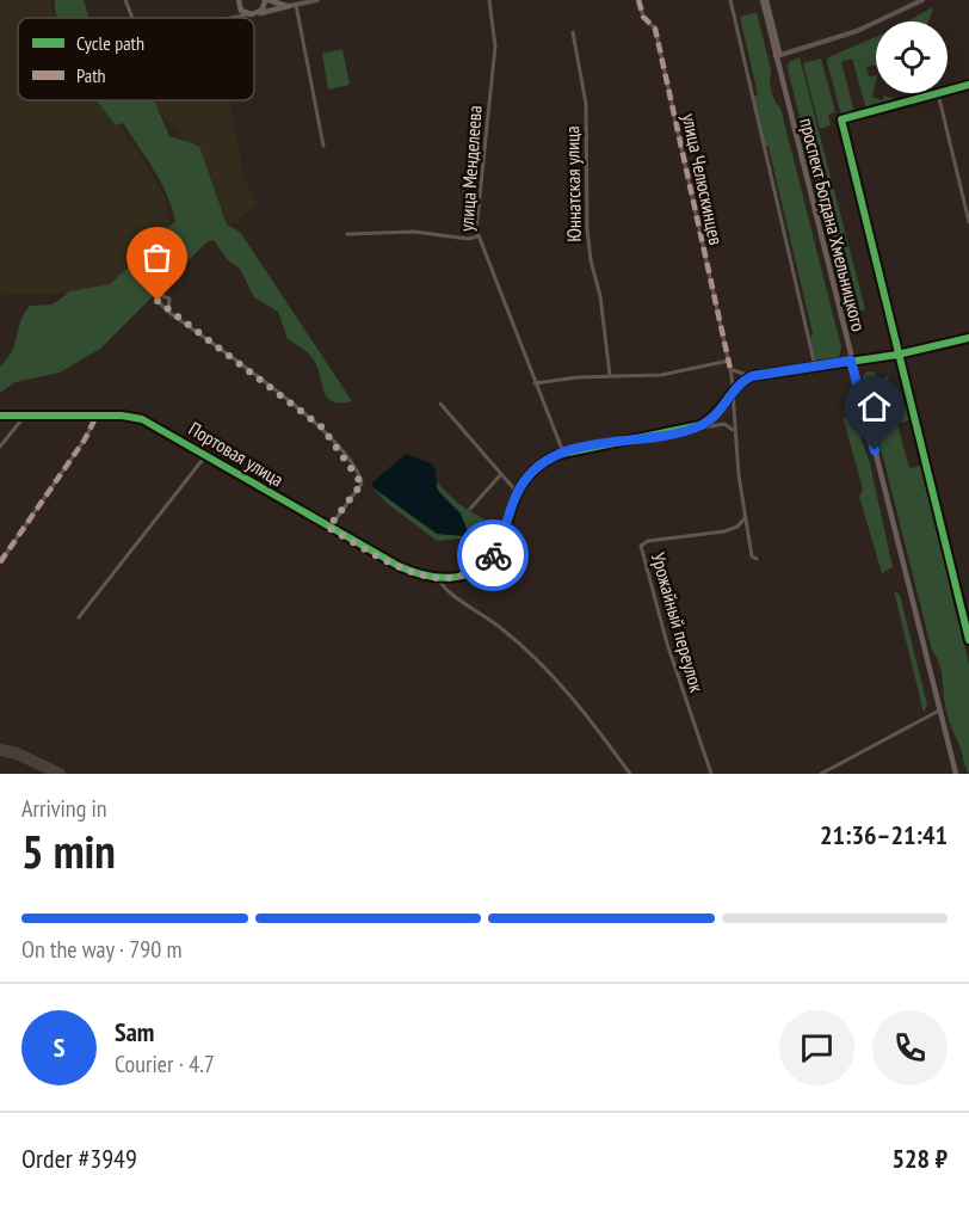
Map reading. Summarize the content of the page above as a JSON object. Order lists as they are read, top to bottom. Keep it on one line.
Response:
{"streets":{"main road":["проспект Богдана Хмельницкого"],"street":["улица Менделеева","улица Челюскинцев","Юннатская улица","Портовая улица","Урожайный переулок"]},"legend":["Cycle path","Path"],"page":{"heading":["5 min","Arriving in","21:36–21:41"],"panel":["Sam","Courier · 4.7","Order #3949","528 ₽"],"bar":"On the way · 790 m","round":"S"}}
